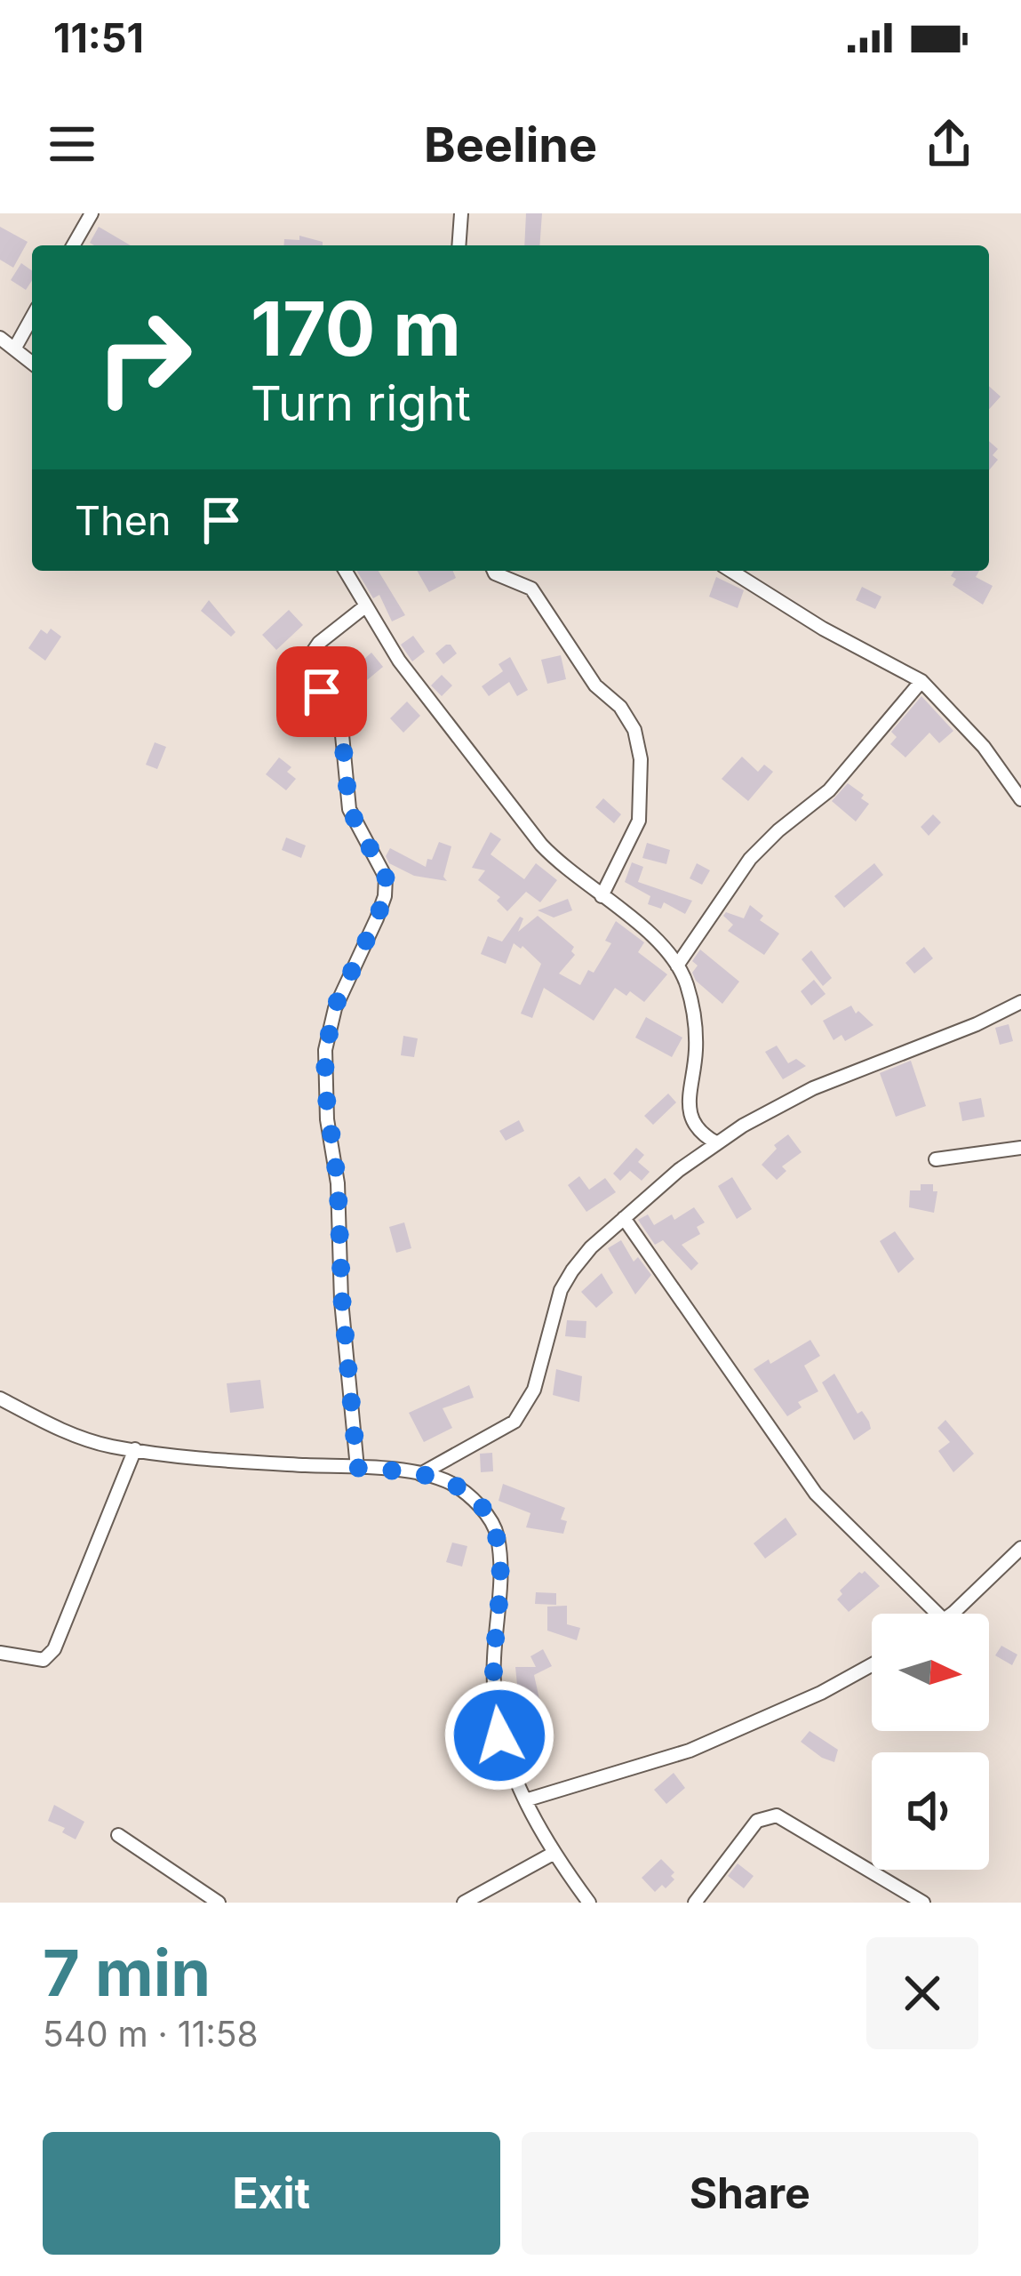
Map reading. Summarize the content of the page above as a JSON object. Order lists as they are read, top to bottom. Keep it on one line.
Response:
{"north":"right","page":{"status":"11:51","header":"Beeline","turn":["170 m","Turn right"],"then":"Then","heading":["7 min","540 m · 11:58"],"buttons":["Exit","Share"]}}
